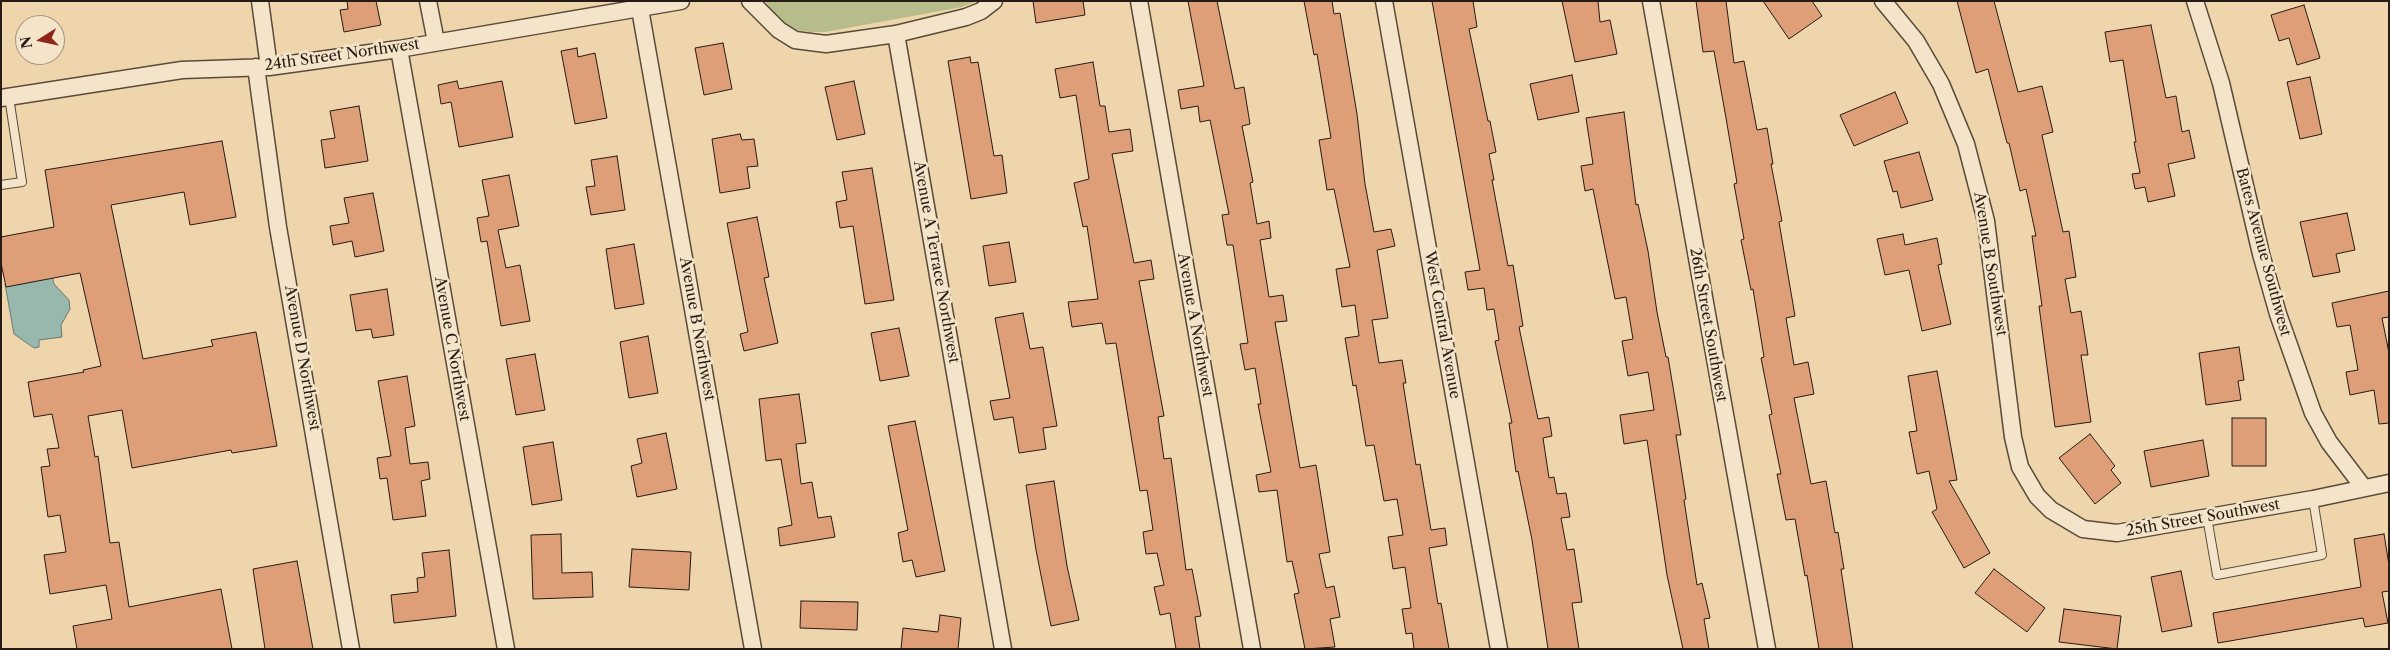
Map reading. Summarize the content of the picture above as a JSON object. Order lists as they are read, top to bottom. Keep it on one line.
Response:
{"streets":{"street":["24th Street Northwest","Bates Avenue Southwest","Avenue A Terrace Northwest","Avenue B Southwest","Avenue A Northwest","West Central Avenue","26th Street Southwest","Avenue B Northwest","Avenue C Northwest","Avenue D Northwest","25th Street Southwest"]},"crossings":[["24th Street Northwest","Avenue B Northwest"],["24th Street Northwest","Avenue C Northwest"],["24th Street Northwest","Avenue D Northwest"],["Bates Avenue Southwest","25th Street Southwest"],["Avenue B Southwest","25th Street Southwest"]],"north":"left"}
